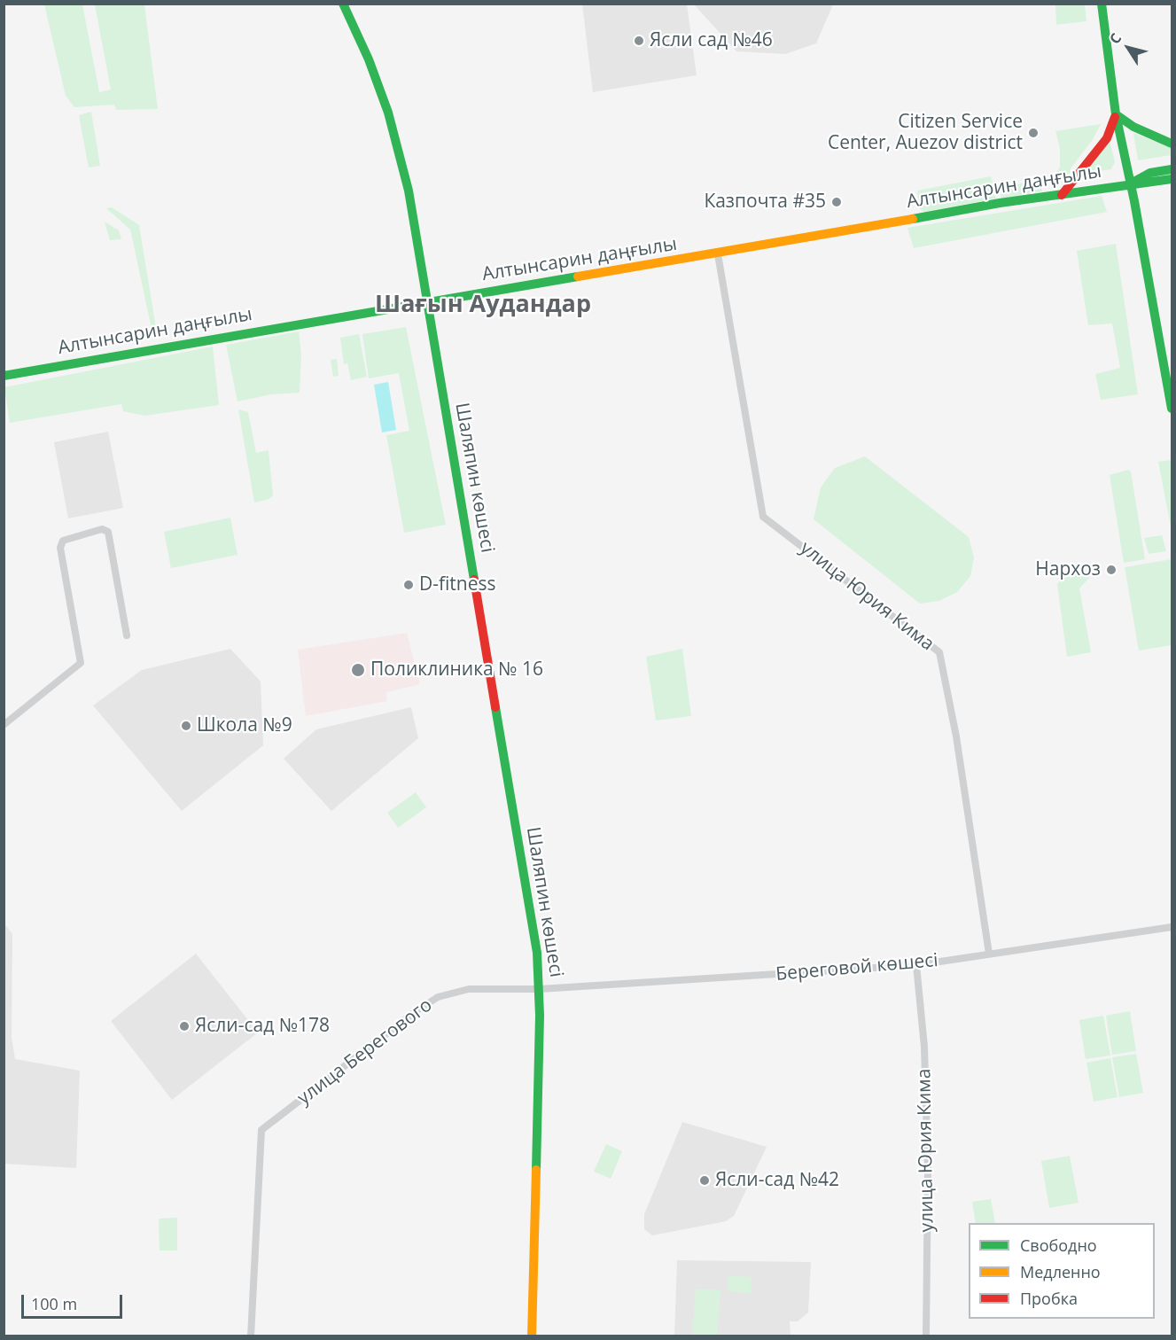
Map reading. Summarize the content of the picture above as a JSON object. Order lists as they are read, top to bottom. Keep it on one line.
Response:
{"streets":{"main road":["Алтынсарин даңғылы","Шаляпин көшесі"],"street":["улица Юрия Кима","Береговой көшесі","улица Берегового"]},"crossings":[["Алтынсарин даңғылы","Шаляпин көшесі"],["Алтынсарин даңғылы","улица Юрия Кима"],["Шаляпин көшесі","Береговой көшесі"],["Шаляпин көшесі","улица Берегового"],["улица Юрия Кима","Береговой көшесі"],["Береговой көшесі","улица Берегового"]],"districts":["Шағын Аудандар"],"places":["Ясли сад №46","Citizen Service Center, Auezov district","Казпочта #35","Нархоз","D-fitness","Поликлиника № 16","Школа №9","Ясли-сад №178","Ясли-сад №42"],"legend":["Свободно","Медленно","Пробка"],"scale_bar":"100 m","north":"top left"}
